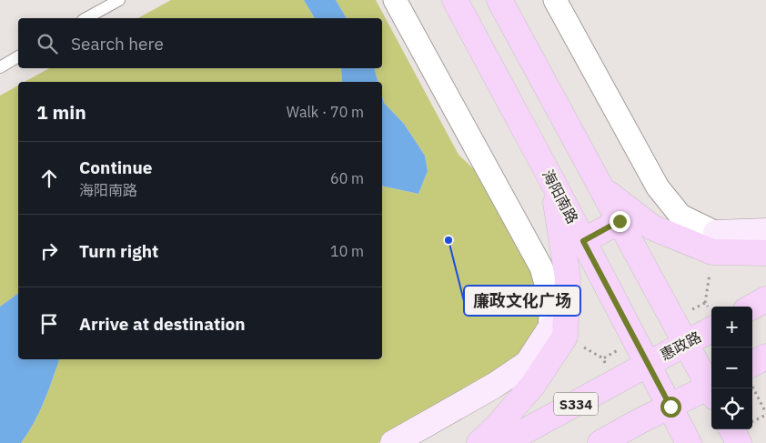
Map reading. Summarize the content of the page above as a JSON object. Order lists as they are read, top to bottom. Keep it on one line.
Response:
{"streets":{"main road":["海阳南路","惠政路","S334"]},"crossings":[["海阳南路","惠政路"]],"places":["廉政文化广场"],"page":{"search":"Search here","heading":["1 min","Walk · 70 m"],"list":[["Continue","海阳南路","60 m"],["Turn right","10 m"],"Arrive at destination"],"map_buttons":["+","−"]}}
